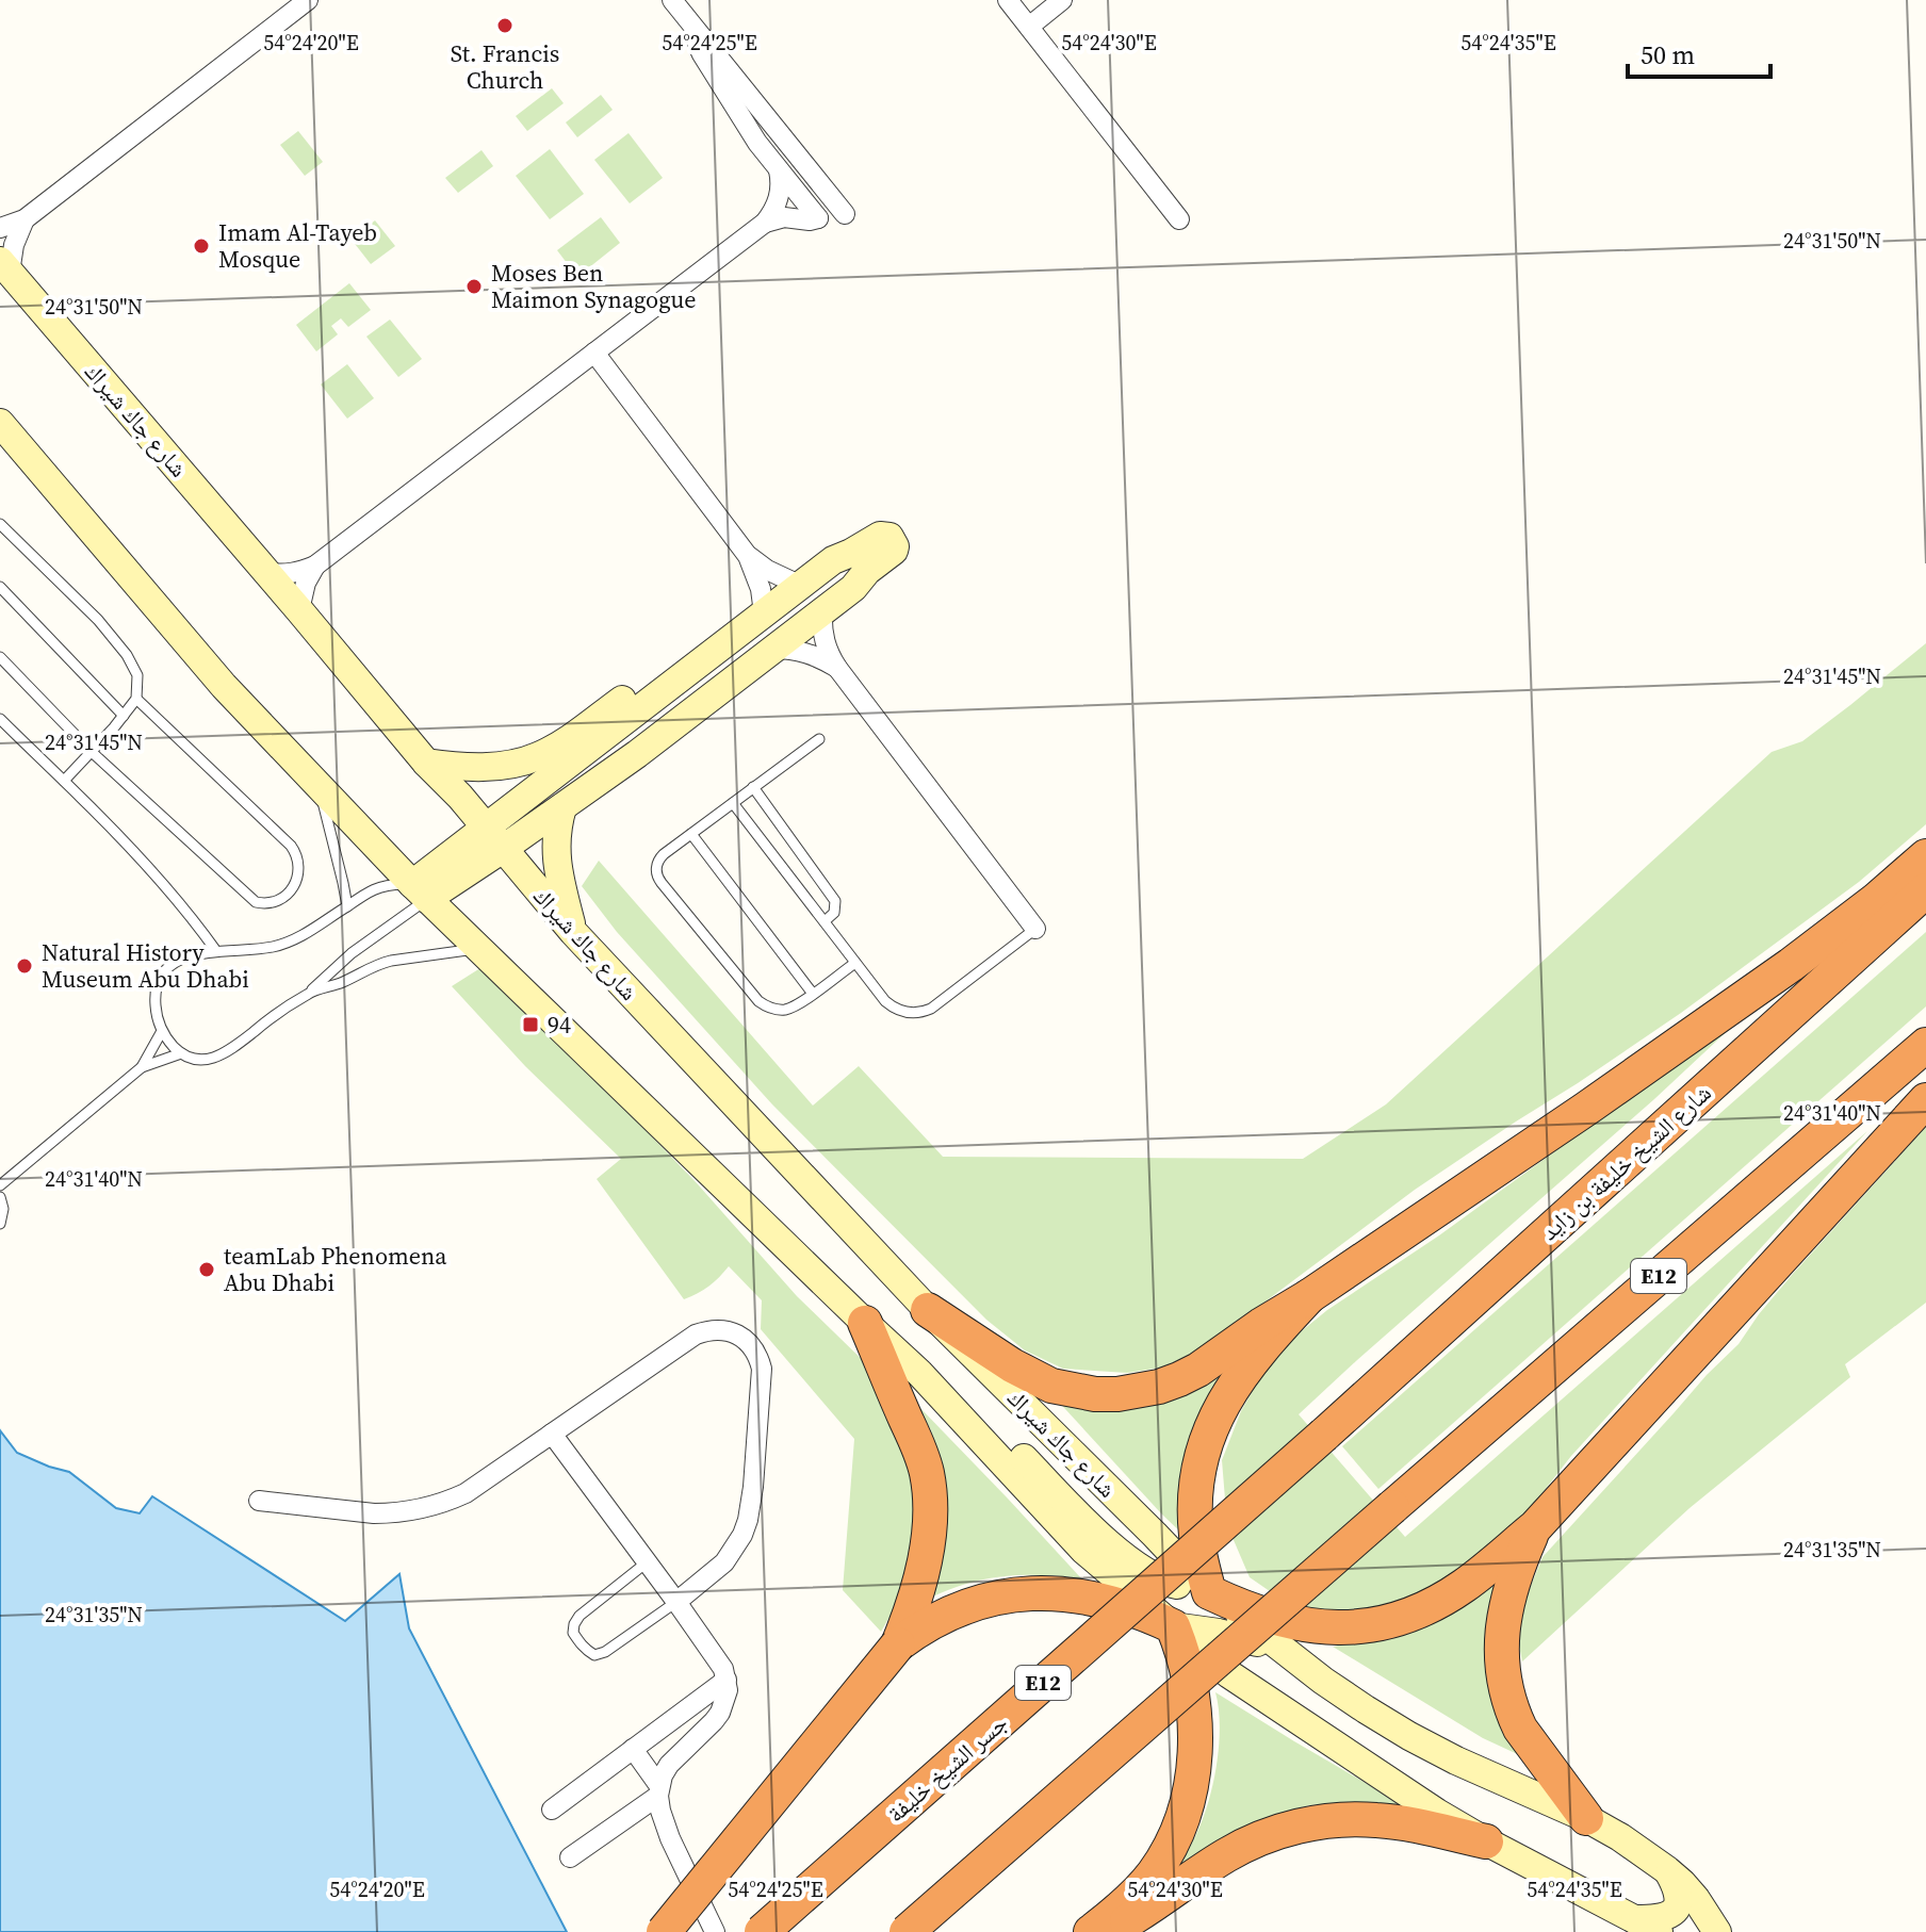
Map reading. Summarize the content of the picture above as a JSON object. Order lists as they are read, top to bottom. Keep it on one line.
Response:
{"streets":{"highway":["شارع الشيخ خليفة بن زايد","E12","جسر الشيخ خليفة"],"street":["شارع جاك شيراك"]},"crossings":[["شارع الشيخ خليفة بن زايد","جسر الشيخ خليفة"]],"places":{"other":["St. Francis Church","Imam Al-Tayeb Mosque","Moses Ben Maimon Synagogue","Natural History Museum Abu Dhabi","teamLab Phenomena Abu Dhabi"],"transit":["94"]},"scale_bar":"50 m","coordinates":["54°24'20\"E","54°24'25\"E","54°24'30\"E","54°24'35\"E","24°31'50\"N","24°31'45\"N","24°31'40\"N","24°31'35\"N"]}
